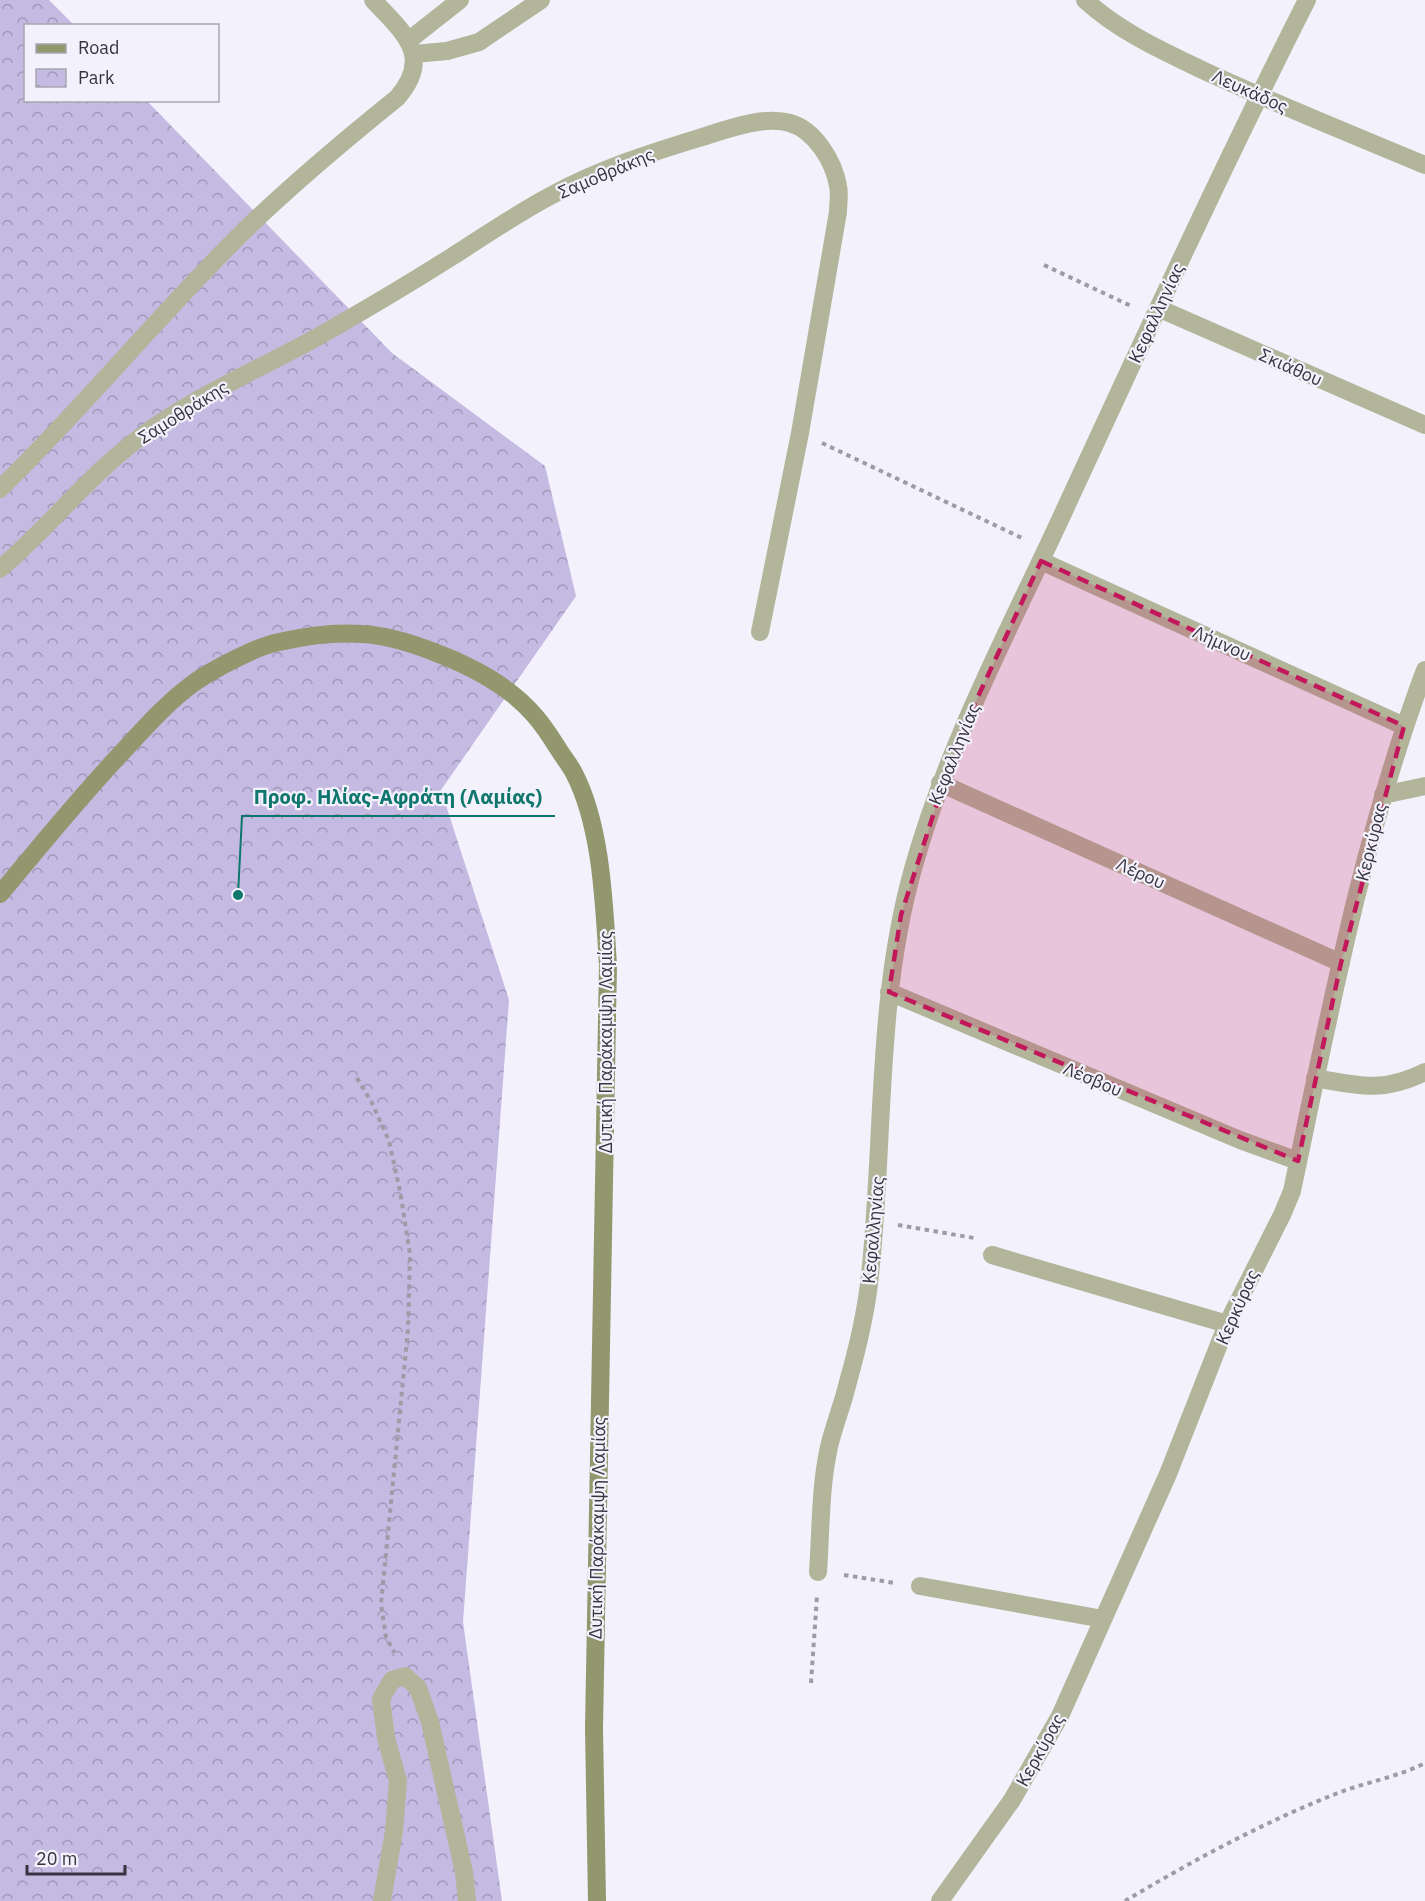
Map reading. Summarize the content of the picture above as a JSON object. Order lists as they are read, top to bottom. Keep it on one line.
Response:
{"streets":{"main road":["Δυτική Παράκαμψη Λαμίας"],"street":["Λευκάδος","Σαμοθράκης","Κεφαλληνίας","Σκιάθου","Λήμνου","Κερκύρας","Λέρου","Λέσβου"]},"crossings":[["Λευκάδος","Κεφαλληνίας"],["Κεφαλληνίας","Σκιάθου"],["Κεφαλληνίας","Λήμνου"],["Κεφαλληνίας","Λέρου"],["Κεφαλληνίας","Λέσβου"],["Λήμνου","Κερκύρας"],["Κερκύρας","Λέρου"],["Κερκύρας","Λέσβου"]],"places":["Προφ. Ηλίας-Αφράτη (Λαμίας)"],"legend":["Road","Park"],"scale_bar":"20 m"}
